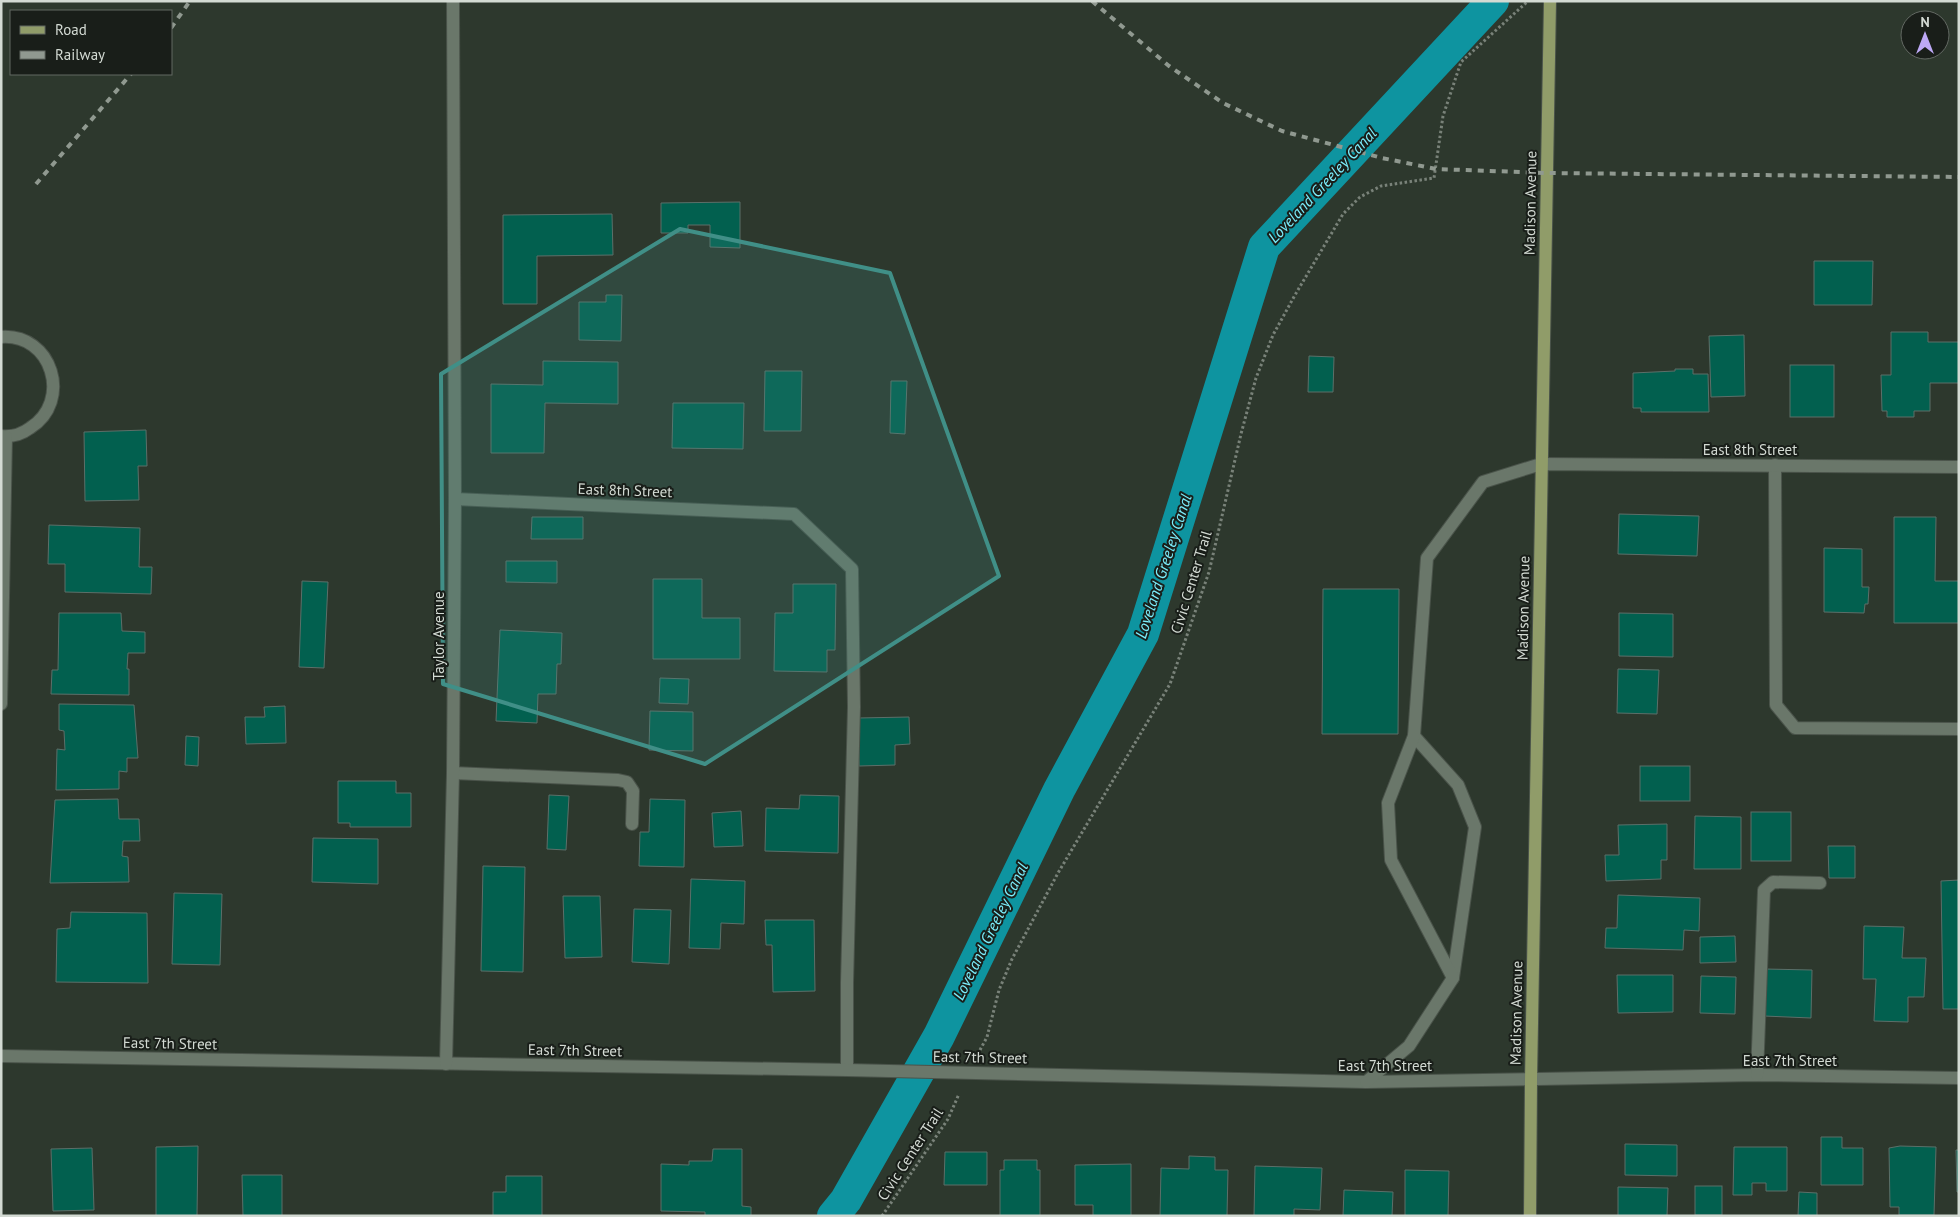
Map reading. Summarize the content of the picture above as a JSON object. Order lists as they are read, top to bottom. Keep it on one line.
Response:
{"streets":{"main road":["Madison Avenue"],"street":["East 8th Street","Taylor Avenue","East 7th Street"],"path":["Civic Center Trail"]},"crossings":[["Madison Avenue","East 8th Street"],["Madison Avenue","East 7th Street"],["East 8th Street","Taylor Avenue"],["East 8th Street","East 7th Street"],["Civic Center Trail","East 7th Street"],["Taylor Avenue","East 7th Street"]],"water":["Loveland Greeley Canal"],"legend":["Road","Railway"],"north":"top"}
